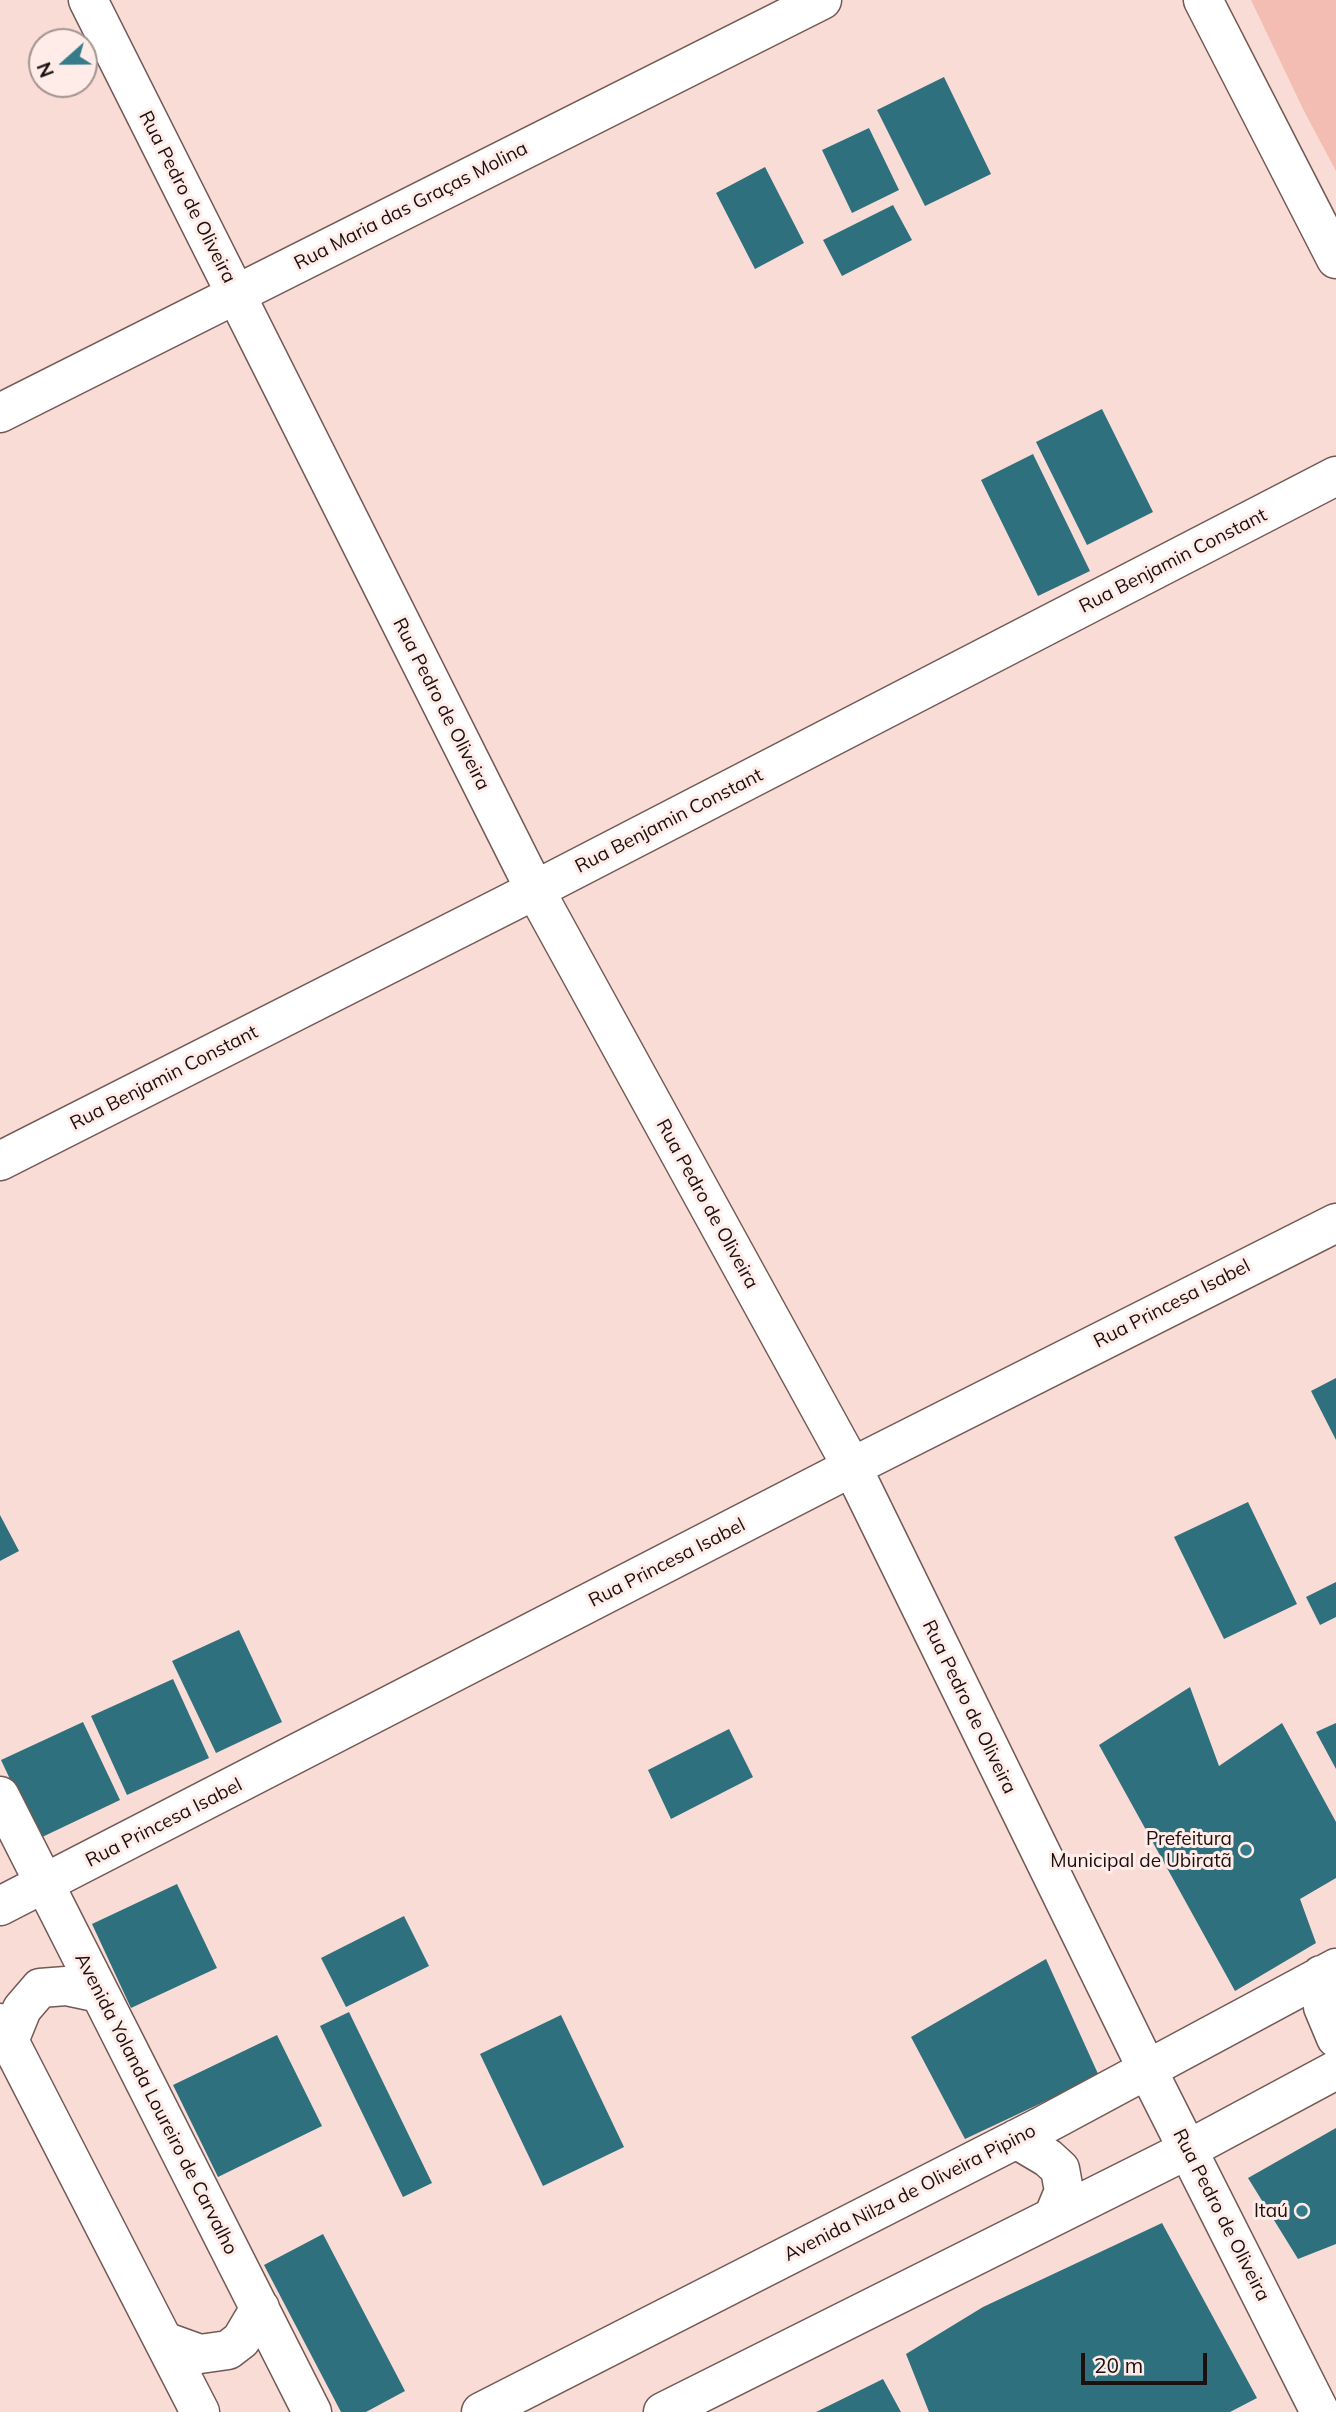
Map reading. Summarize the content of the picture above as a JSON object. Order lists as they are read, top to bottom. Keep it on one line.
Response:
{"streets":{"street":["Rua Pedro de Oliveira","Rua Maria das Graças Molina","Rua Benjamin Constant","Rua Princesa Isabel","Avenida Yolanda Loureiro de Carvalho","Avenida Nilza de Oliveira Pipino"]},"crossings":[["Rua Pedro de Oliveira","Rua Maria das Graças Molina"],["Rua Pedro de Oliveira","Rua Benjamin Constant"],["Rua Pedro de Oliveira","Rua Princesa Isabel"],["Rua Pedro de Oliveira","Avenida Nilza de Oliveira Pipino"],["Rua Princesa Isabel","Avenida Yolanda Loureiro de Carvalho"]],"places":["Prefeitura Municipal de Ubiratã","Itaú"],"scale_bar":"20 m","north":"left"}
